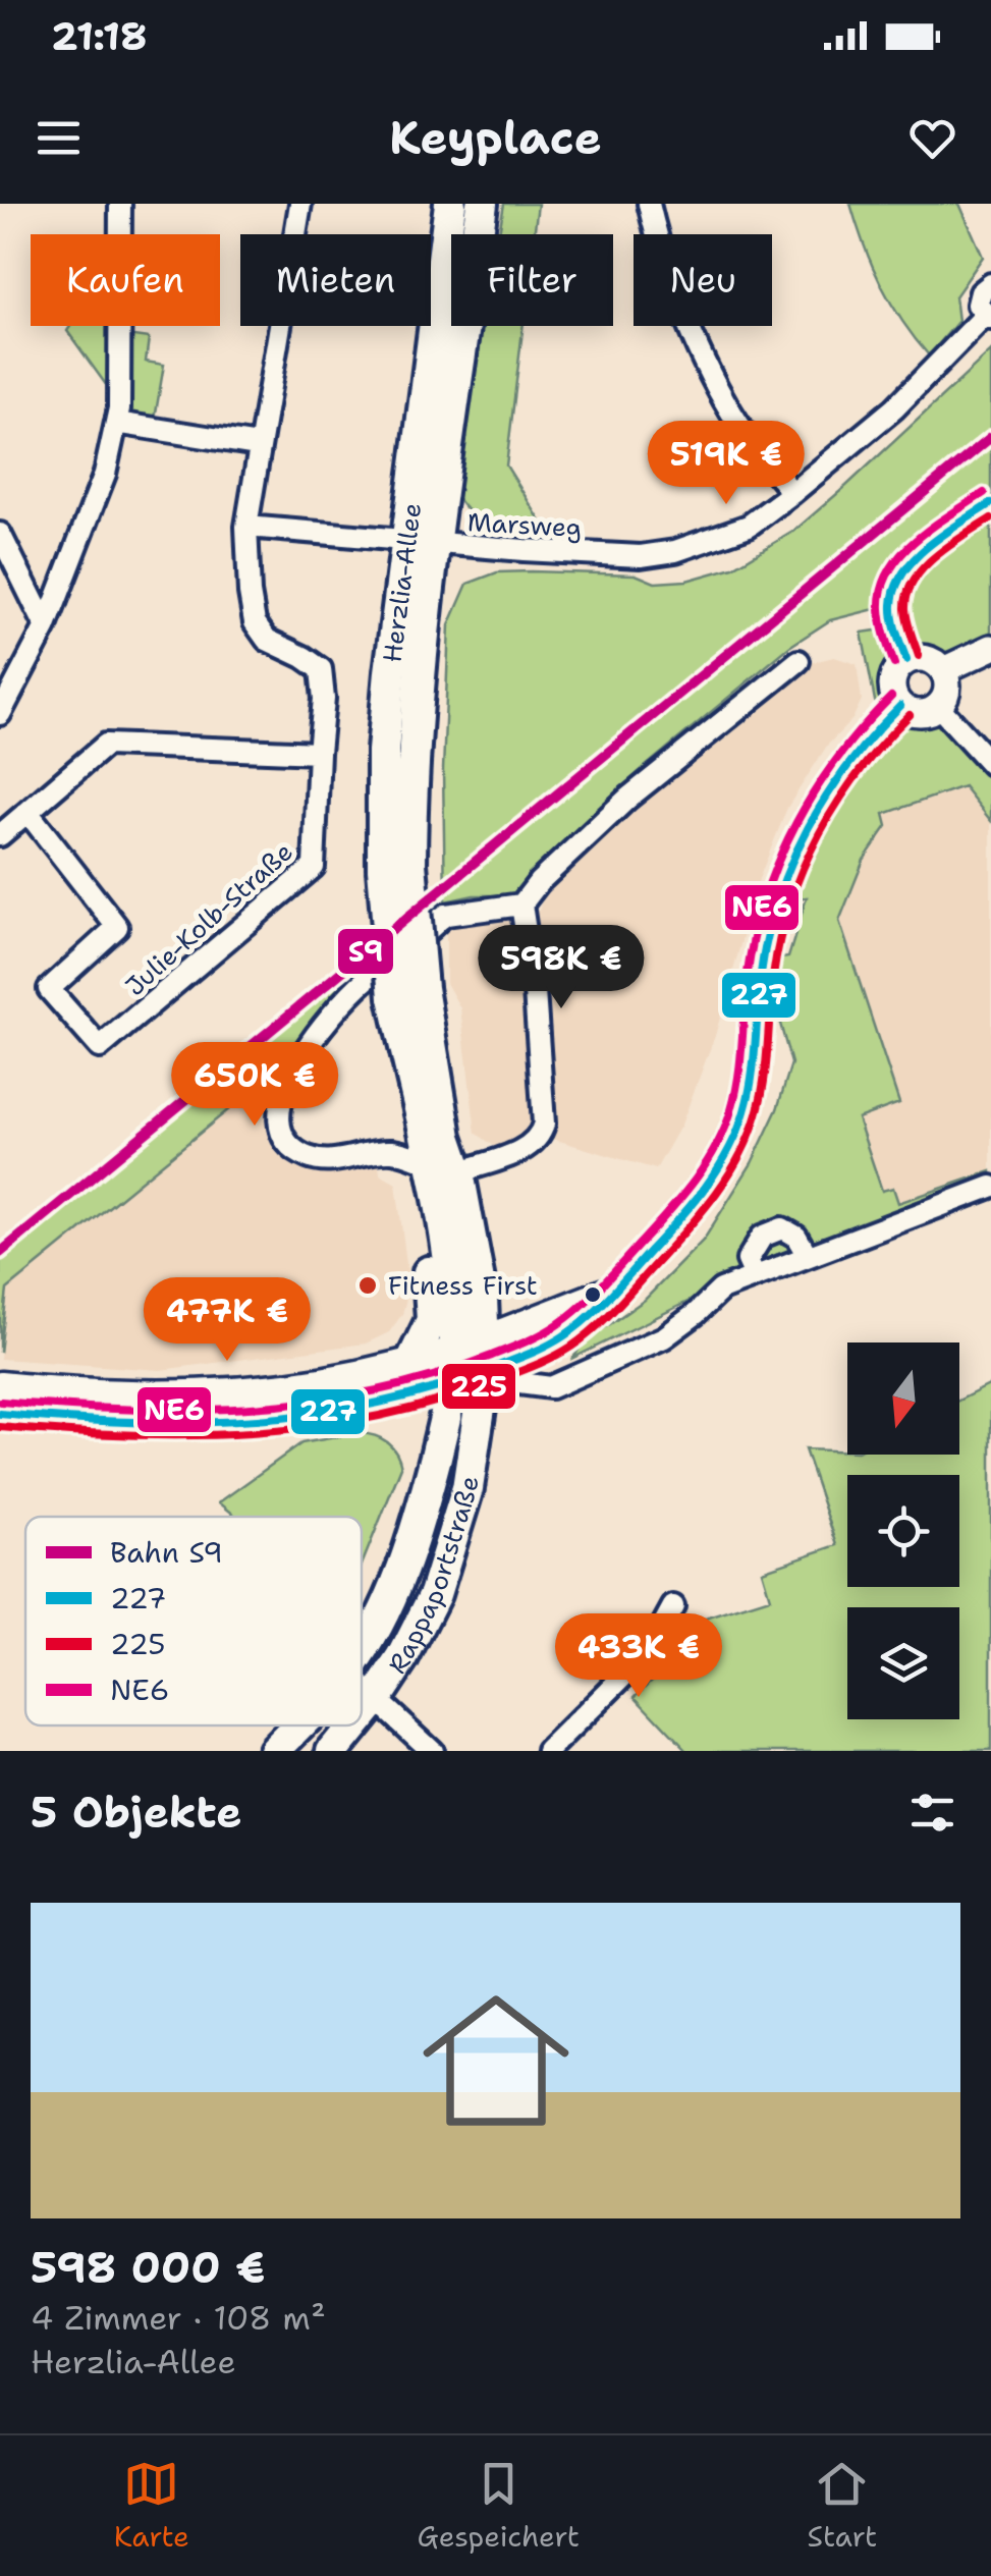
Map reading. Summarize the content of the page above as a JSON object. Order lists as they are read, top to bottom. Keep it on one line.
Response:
{"streets":{"main road":["Herzlia-Allee","Rappaportstraße"],"street":["Marsweg","Julie-Kolb-Straße"]},"crossings":[["Marsweg","Herzlia-Allee"],["Marsweg","Julie-Kolb-Straße"],["Herzlia-Allee","Rappaportstraße"]],"places":["Fitness First"],"lines":["rail line S9","transit line NE6","transit line 227","transit line 225"],"legend":["Bahn S9","227","225","NE6"],"north":"bottom","page":{"status":"21:18","header":"Keyplace","chip":["Kaufen","Mieten","Filter","Neu"],"price":["519K €","598K €","650K €","477K €","433K €"],"heading":"5 Objekte","list":[{"name":"598 000 €","note":"4 Zimmer · 108 m² · Herzlia-Allee"}],"tabs":["Karte","Gespeichert","Start"]}}
